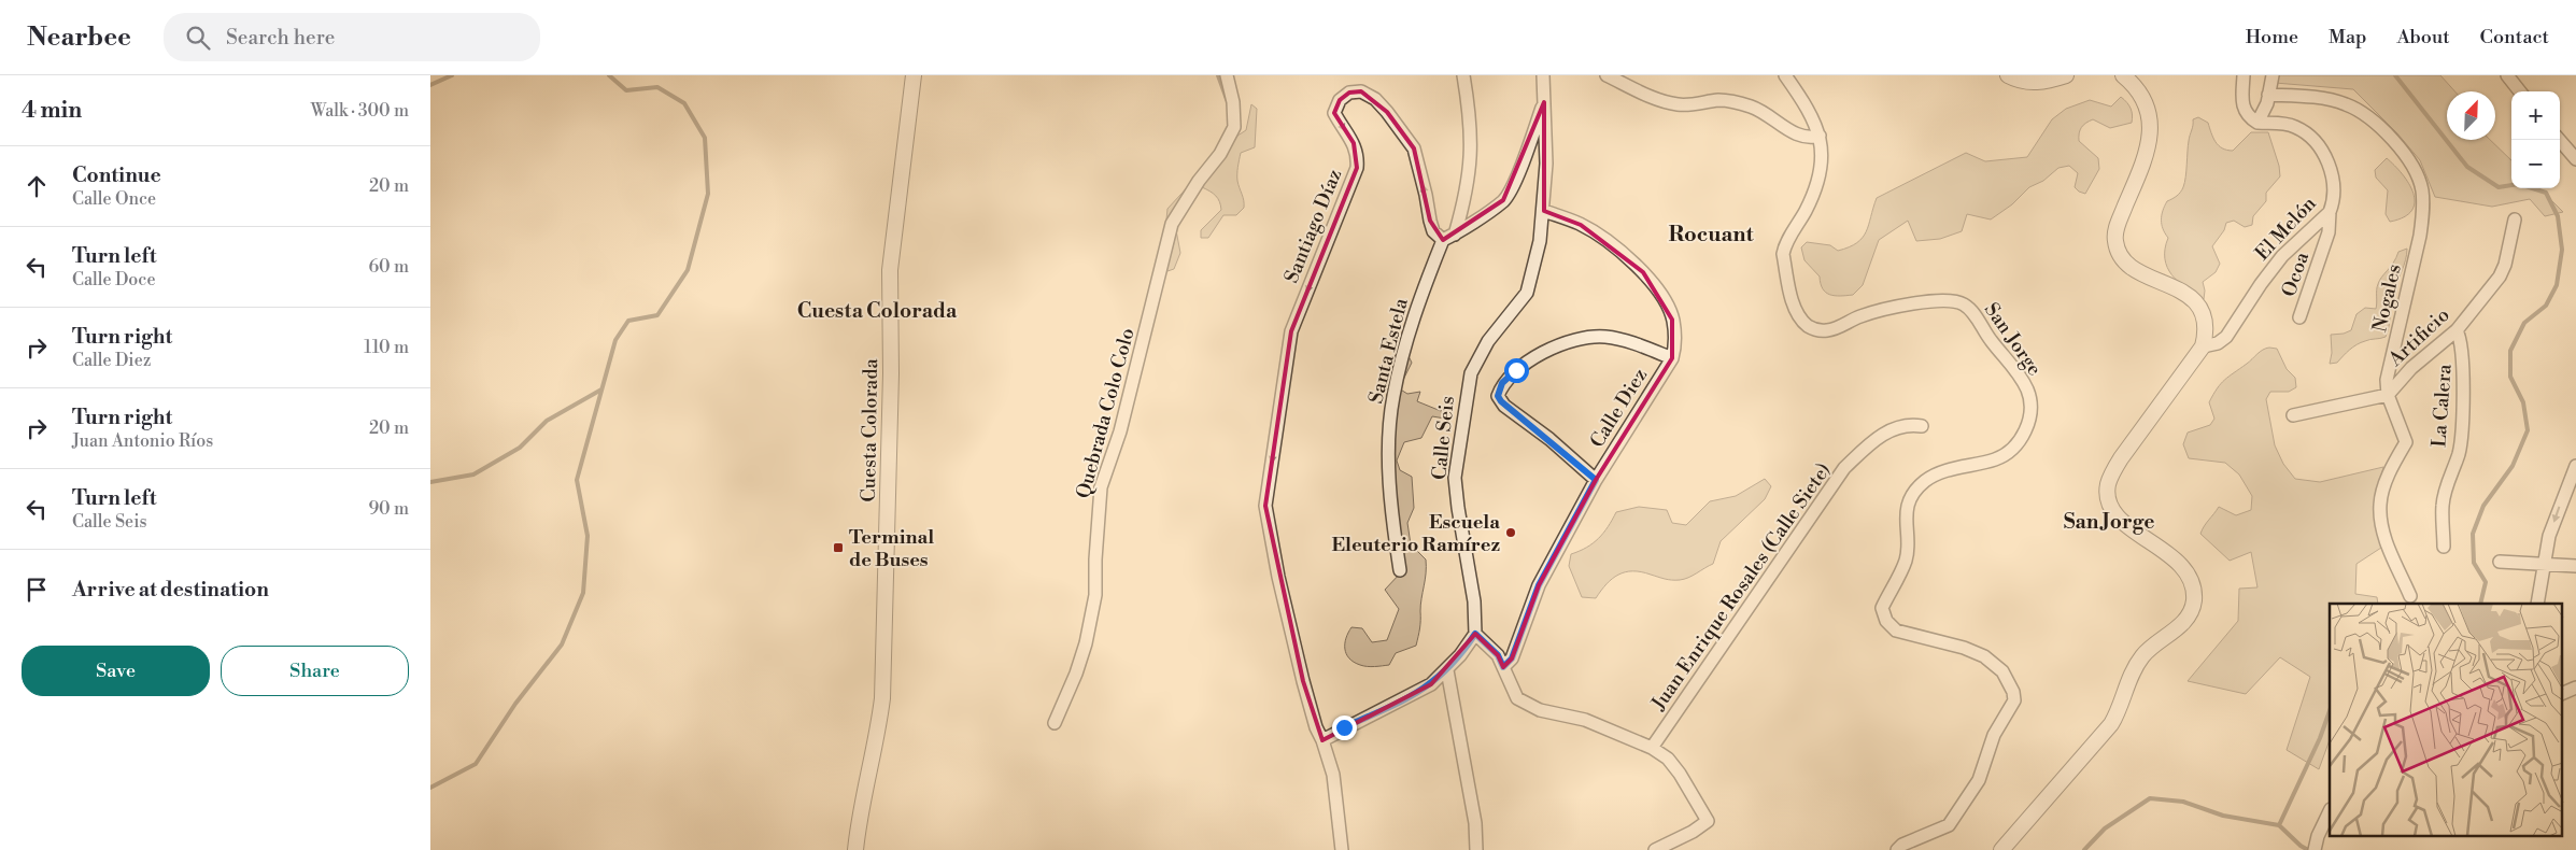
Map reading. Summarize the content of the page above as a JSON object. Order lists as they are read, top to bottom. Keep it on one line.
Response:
{"streets":{"street":["Santiago Díaz","El Melón","Ocoa","Nogales","Artificio","San Jorge","Santa Estela","La Calera","Calle Diez","Quebrada Colo Colo","Cuesta Colorada","Calle Seis","Juan Enrique Rosales (Calle Siete)"]},"crossings":[["Santiago Díaz","Santa Estela"],["El Melón","Ocoa"],["Nogales","Artificio"],["Artificio","La Calera"],["Calle Diez","Calle Seis"]],"districts":["Rocuant","Cuesta Colorada","San Jorge"],"places":{"other":["Escuela Eleuterio Ramírez"],"transit":["Terminal de Buses"]},"north":"top right","page":{"header":"Nearbee","search":"Search here","nav":["Home","Map","About","Contact"],"heading":["4 min","Walk · 300 m"],"map_buttons":["+","−"],"list":[["Continue","Calle Once","20 m"],["Turn left","Calle Doce","60 m"],["Turn right","Calle Diez","110 m"],["Turn right","Juan Antonio Ríos","20 m"],["Turn left","Calle Seis","90 m"],"Arrive at destination"],"buttons":["Save","Share"]}}
